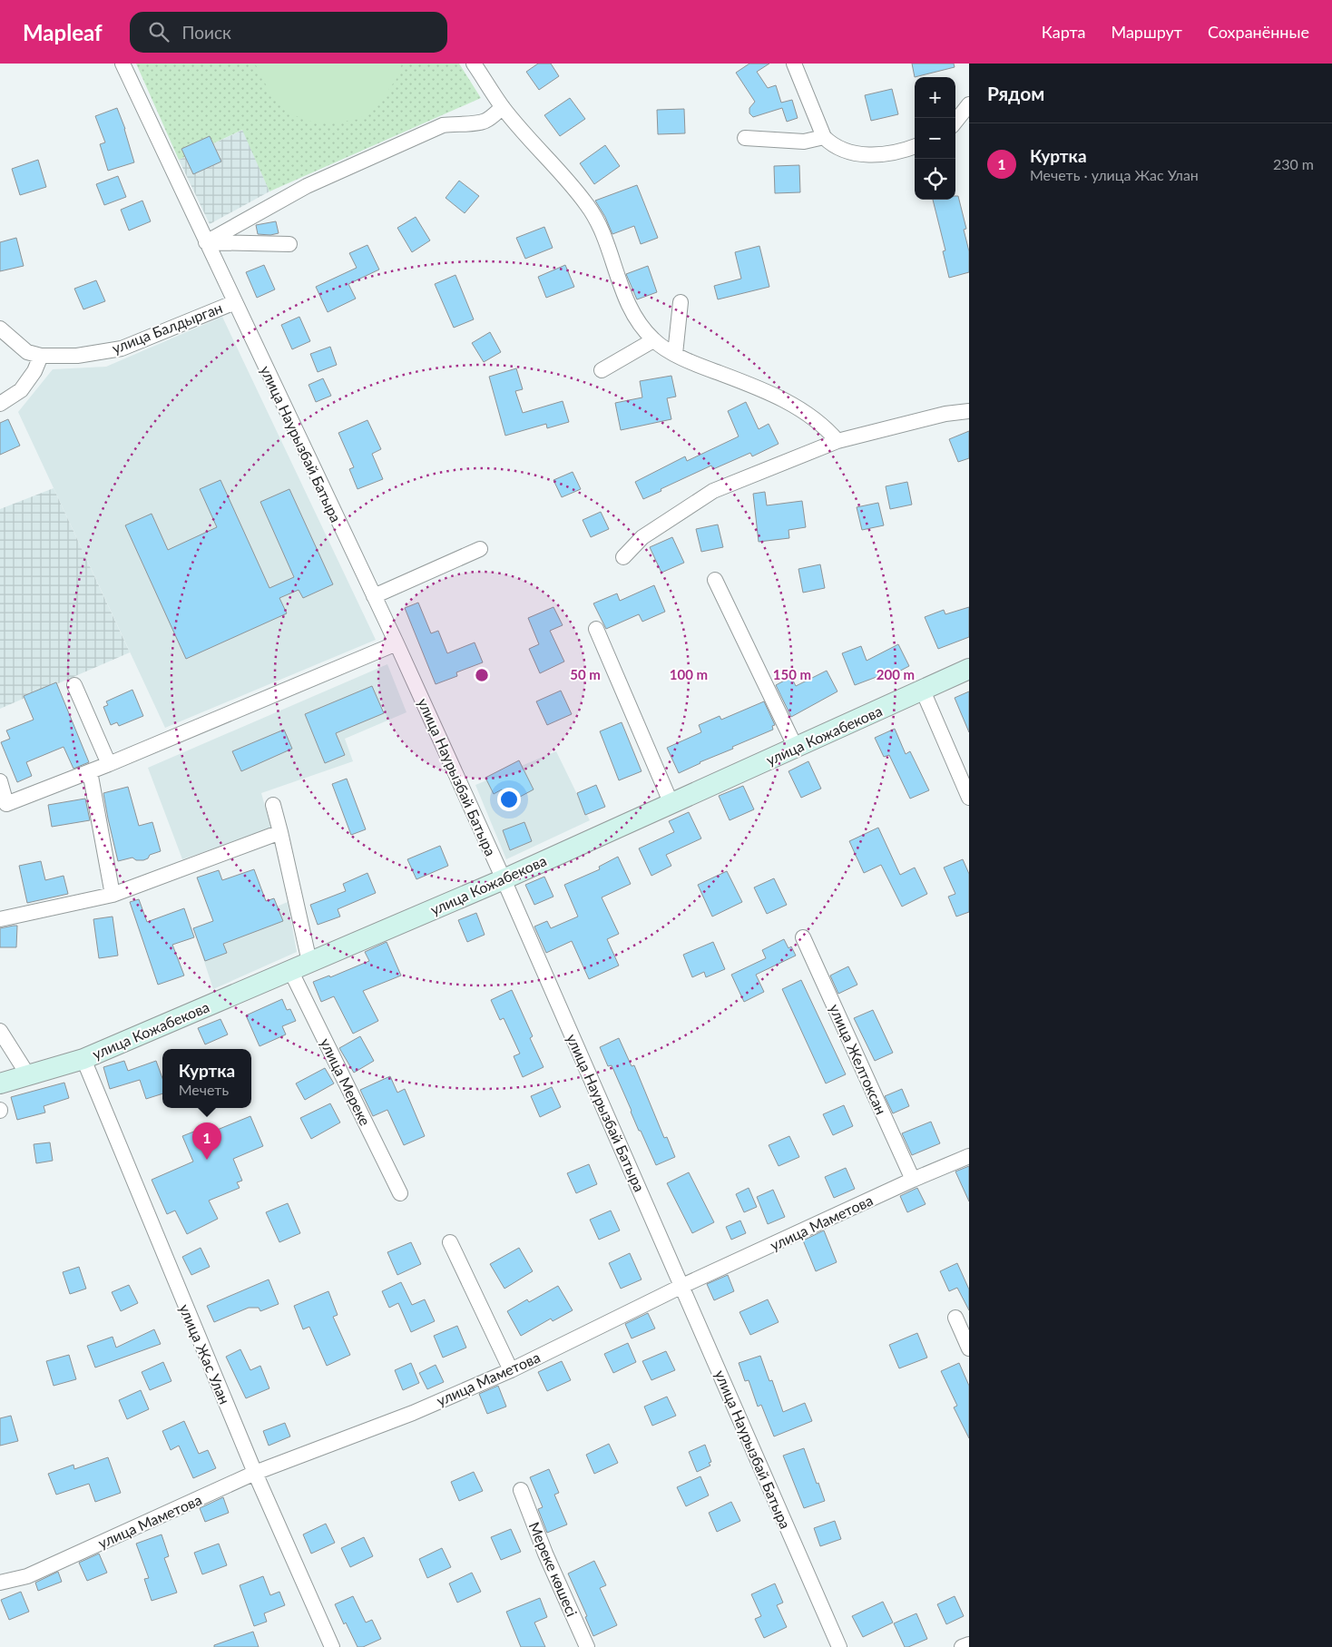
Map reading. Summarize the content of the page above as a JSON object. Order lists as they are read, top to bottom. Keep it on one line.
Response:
{"streets":{"main road":["улица Кожабекова"],"street":["улица Балдырган","улица Наурызбай Батыра","улица Желтоксан","улица Мереке","улица Маметова","улица Жас Улан","Мереке көшесі"]},"crossings":[["улица Балдырган","улица Наурызбай Батыра"],["улица Наурызбай Батыра","улица Кожабекова"],["улица Наурызбай Батыра","улица Маметова"],["улица Кожабекова","улица Мереке"],["улица Кожабекова","улица Жас Улан"],["улица Желтоксан","улица Маметова"],["улица Маметова","улица Жас Улан"]],"page":{"header":"Mapleaf","search":"Поиск","nav":["Карта","Маршрут","Сохранённые"],"heading":"Рядом","map_buttons":["+","−"],"list":[{"mark":"1","name":"Куртка","note":"Мечеть · улица Жас Улан","value":"230 m"}],"popup":["Куртка","Мечеть"],"pins":"1"},"rings":["50 m","100 m","150 m","200 m"]}
